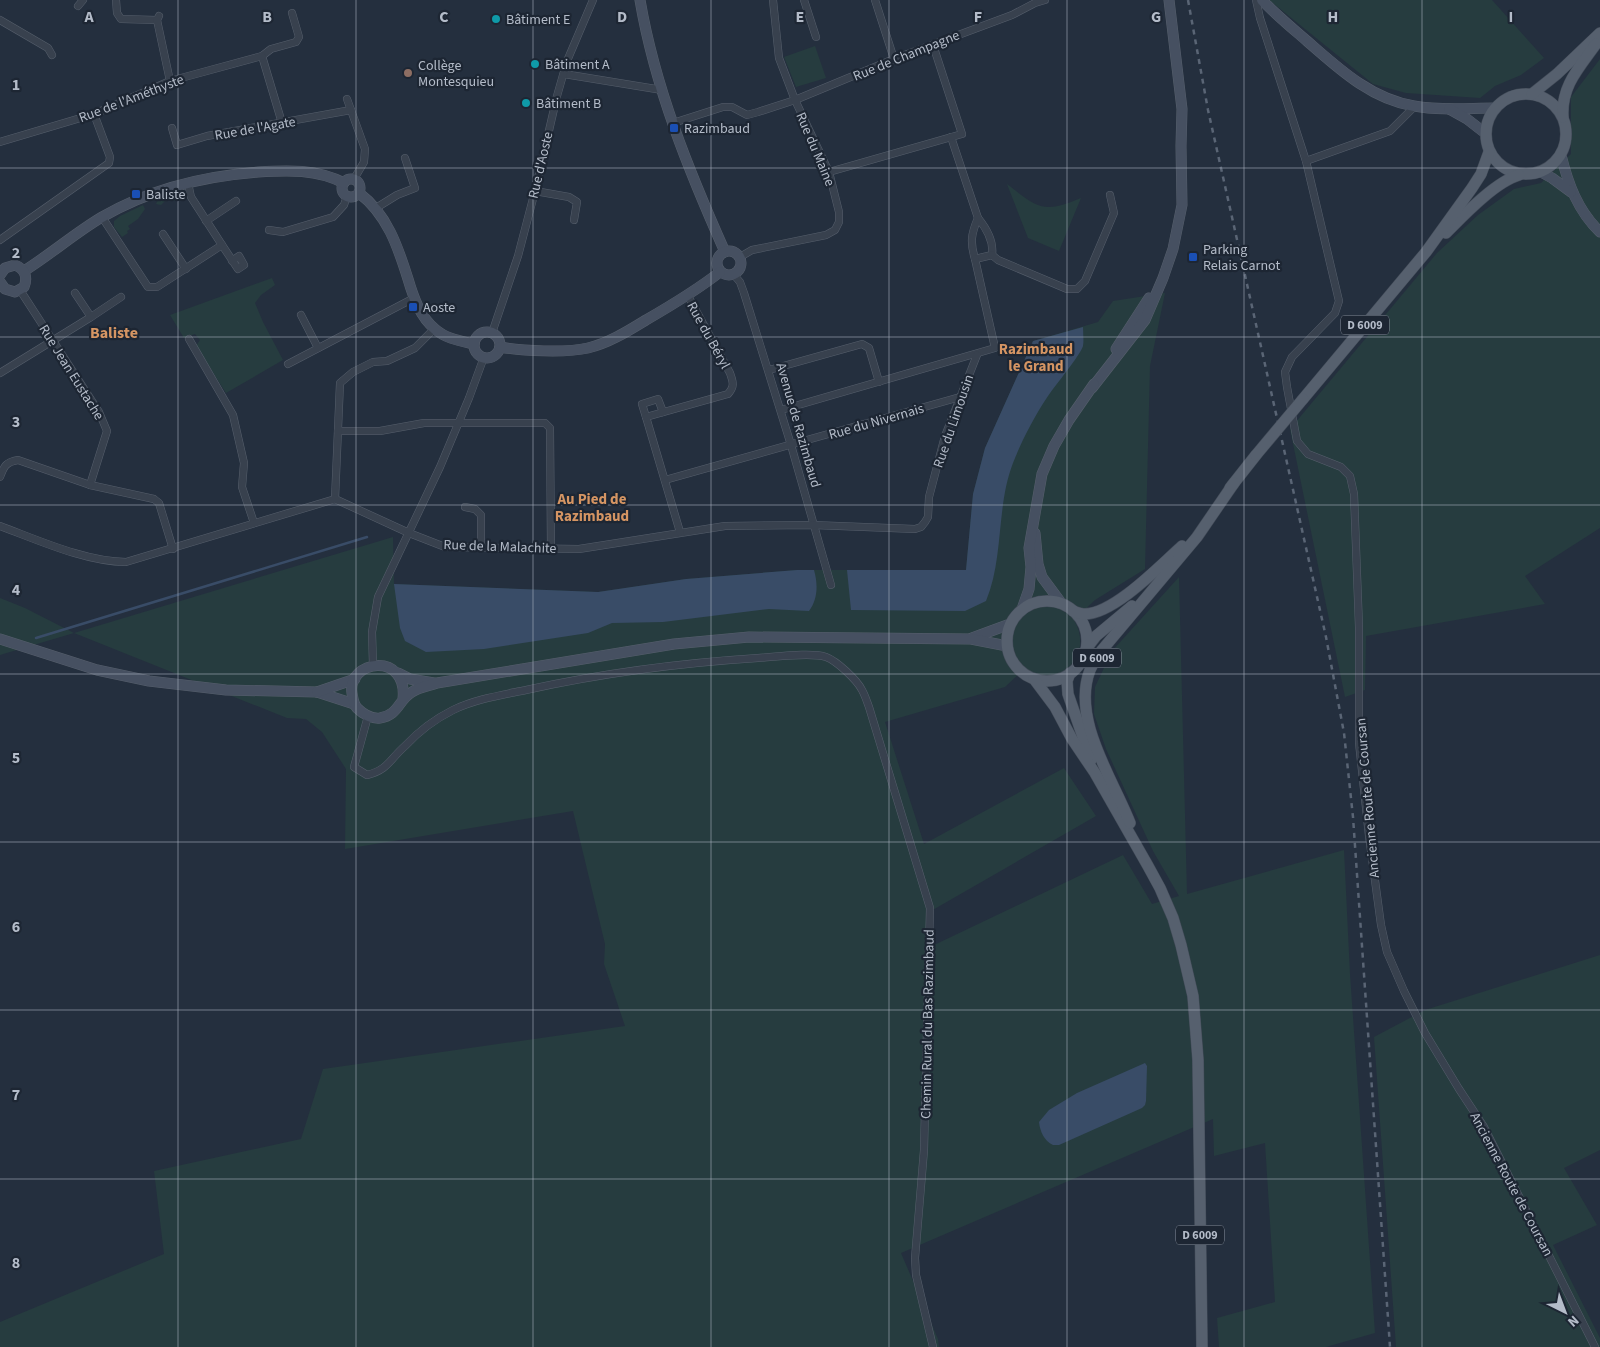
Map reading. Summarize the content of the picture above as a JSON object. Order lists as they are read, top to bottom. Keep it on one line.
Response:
{"streets":{"main road":["D 6009"],"street":["Rue de Champagne","Rue de l'Améthyste","Rue de l'Agate","Rue du Maine","Rue d'Aoste","Rue du Béryl","Rue Jean Eustache","Rue du Nivernais","Rue du Limousin","Avenue de Razimbaud","Rue de la Malachite","Ancienne Route de Coursan","Chemin Rural du Bas Razimbaud"]},"crossings":[["Rue de Champagne","Rue du Maine"],["Rue du Maine","Avenue de Razimbaud"],["Rue du Nivernais","Rue du Limousin"],["Rue du Nivernais","Avenue de Razimbaud"],["Rue du Limousin","Avenue de Razimbaud"],["Rue du Limousin","Rue de la Malachite"],["Avenue de Razimbaud","Rue de la Malachite"]],"districts":["Baliste","Razimbaud le Grand","Au Pied de Razimbaud"],"places":{"other":["Bâtiment E","Bâtiment A","Collège Montesquieu","Bâtiment B"],"transit":["Razimbaud","Baliste","Parking Relais Carnot","Aoste"]},"north":"bottom right","grid":{"columns":["A","B","C","D","E","F","G","H","I"],"rows":["1","2","3","4","5","6","7","8"]}}
